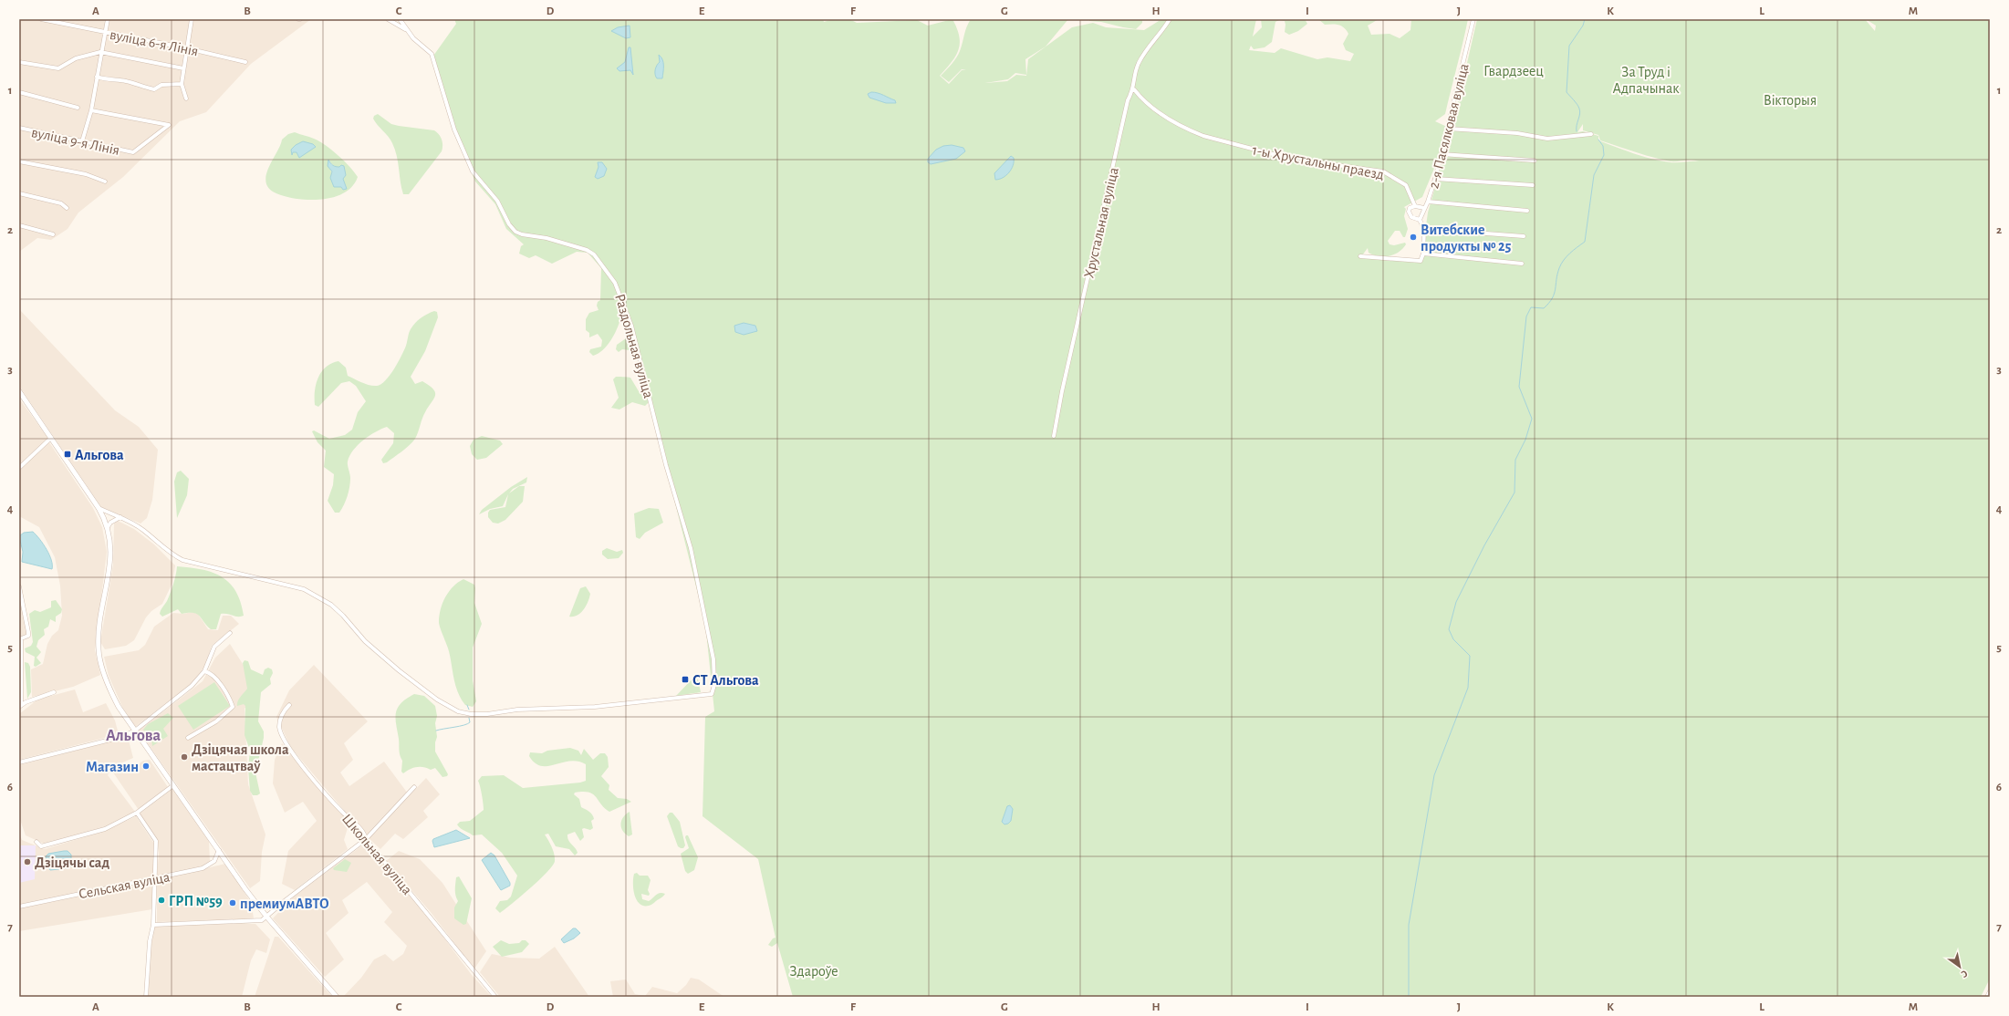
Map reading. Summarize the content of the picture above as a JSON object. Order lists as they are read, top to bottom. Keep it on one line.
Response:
{"streets":{"street":["вуліца 6-я Лінія","2-я Пасялковая вуліца","вуліца 9-я Лінія","1-ы Хрустальны праезд","Хрустальная вуліца","Раздольная вуліца","Школьная вуліца","Сельская вуліца"]},"crossings":[["1-ы Хрустальны праезд","Хрустальная вуліца"]],"districts":["Альгова"],"parks":["Гвардзеец","За Труд і Адпачынак","Вікторыя","Здароўе"],"places":{"other":["Витебские продукты № 25","Дзіцячая школа мастацтваў","Магазин","Дзіцячы сад","ГРП №59","премиумАВТО"],"transit":["Альгова","СТ Альгова"]},"north":"bottom right","grid":{"columns":["A","B","C","D","E","F","G","H","I","J","K","L","M"],"rows":["1","2","3","4","5","6","7"]}}
